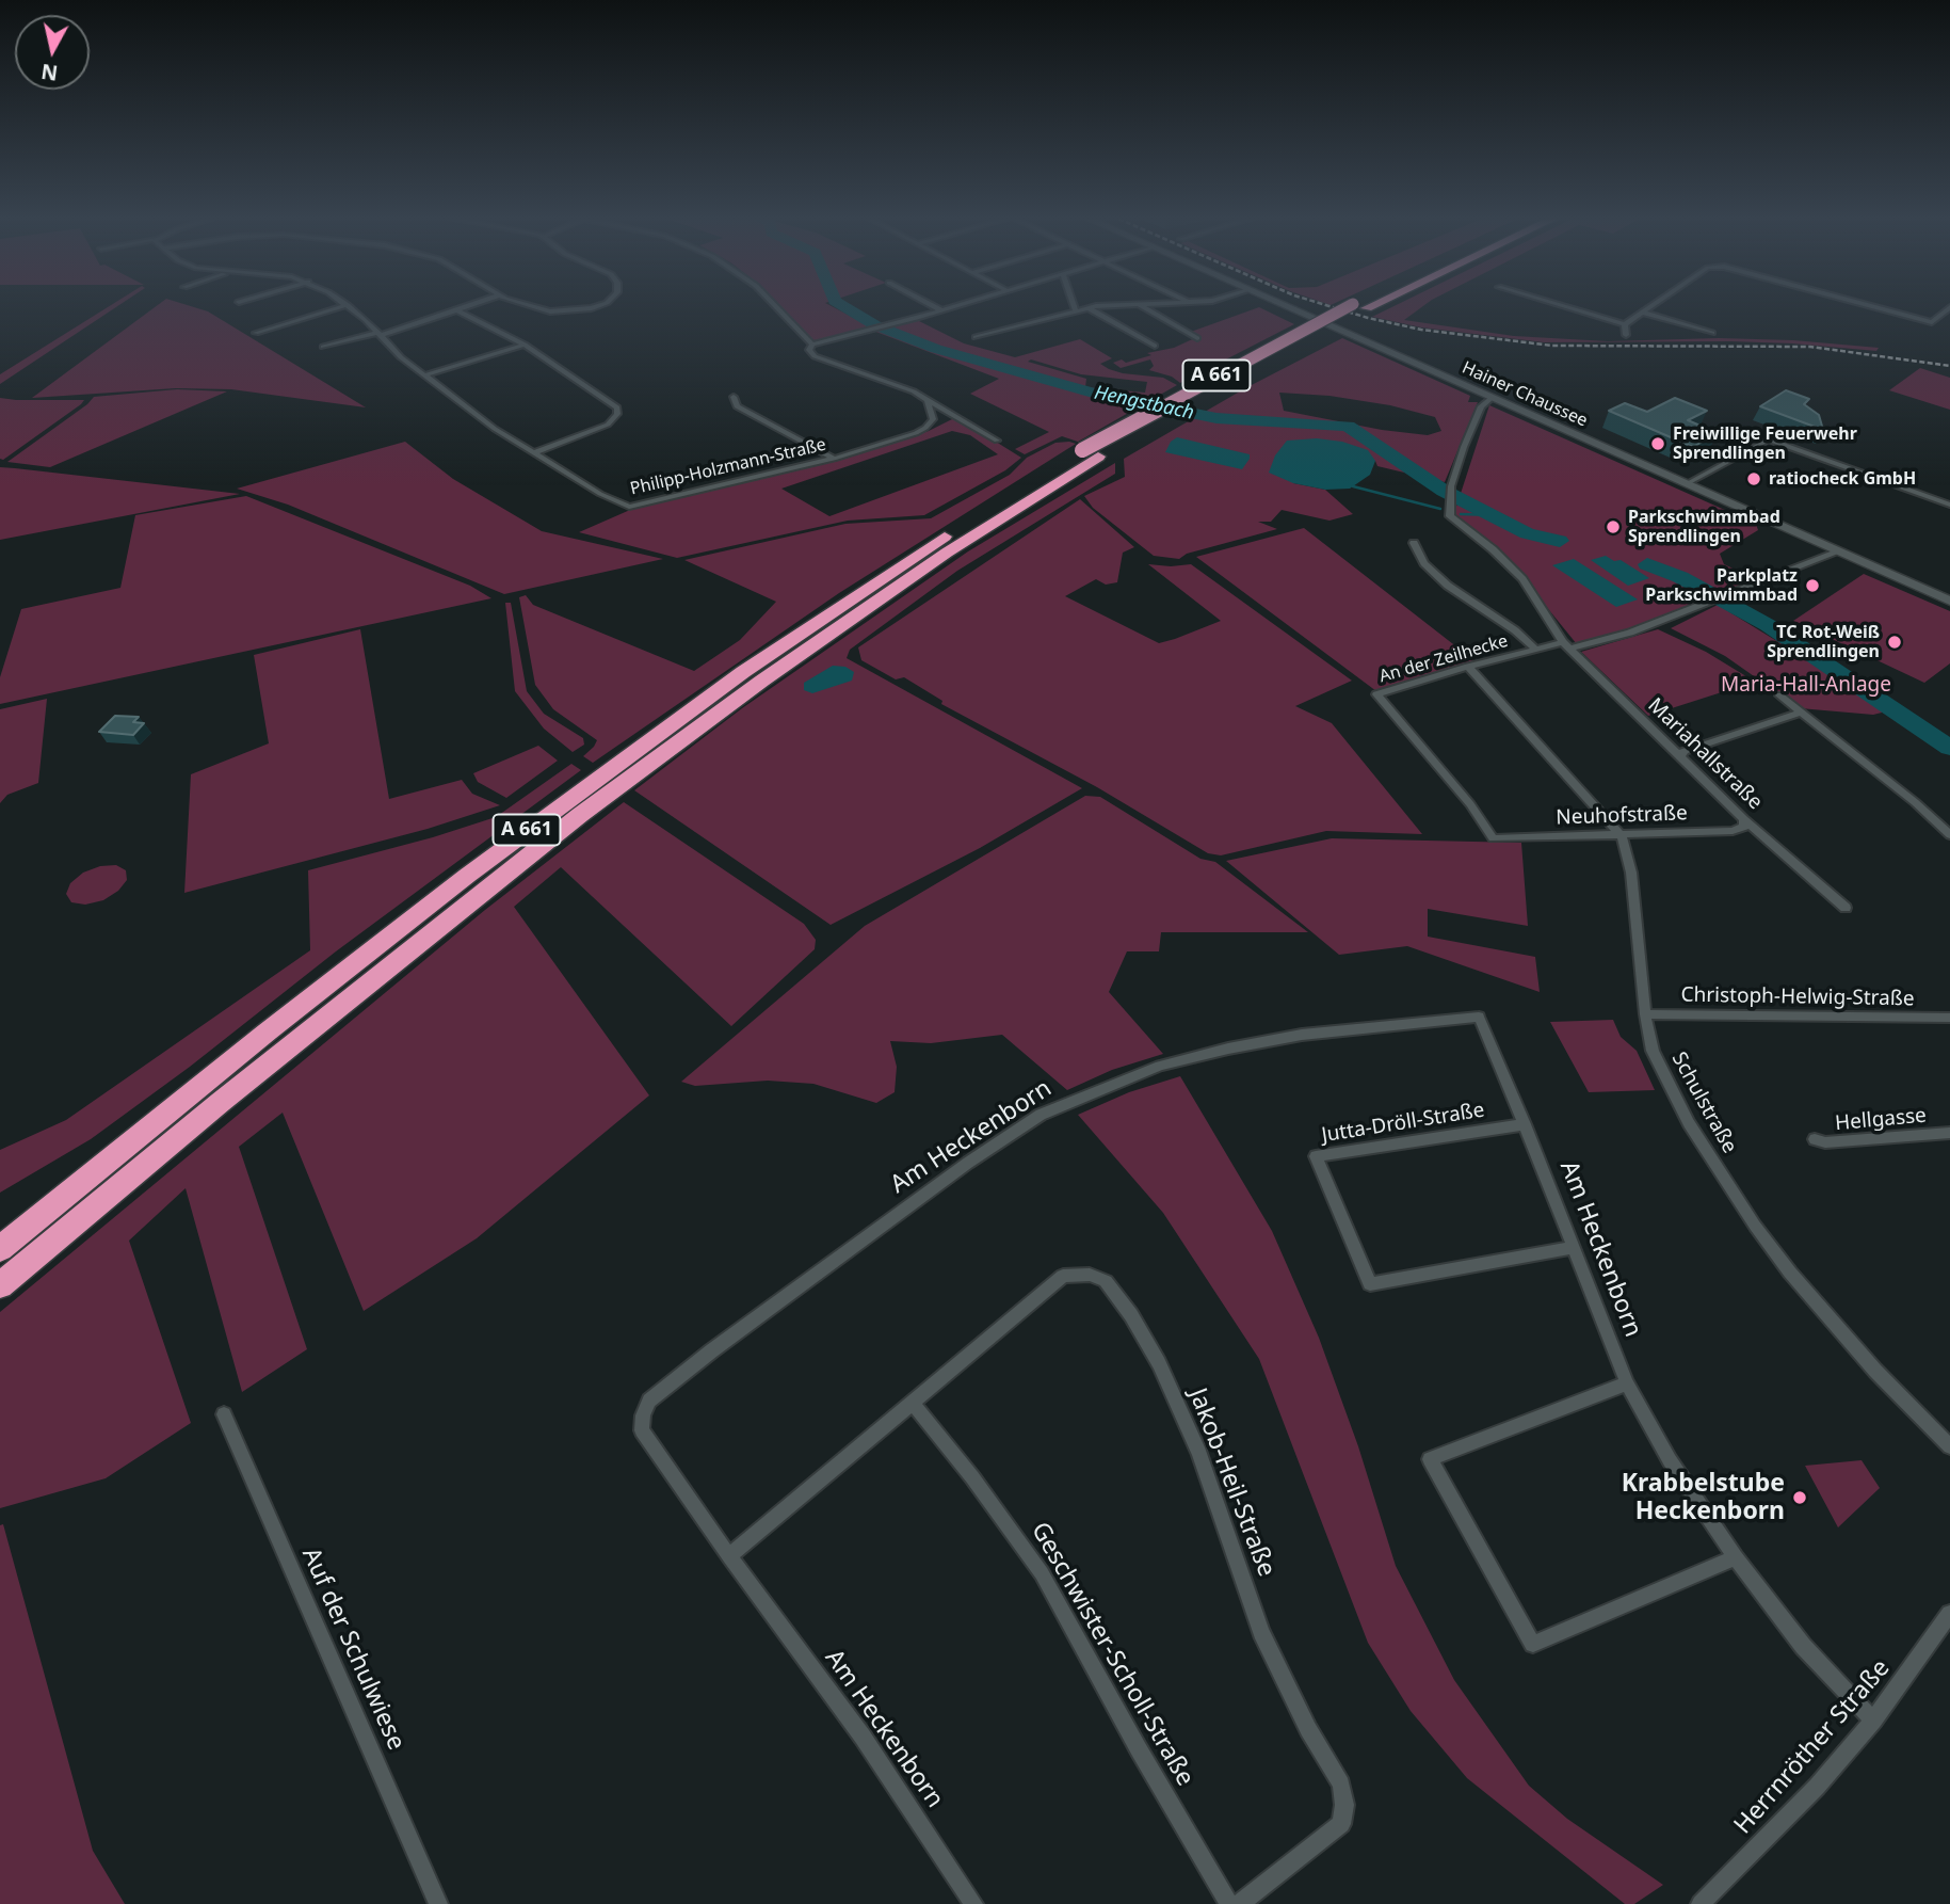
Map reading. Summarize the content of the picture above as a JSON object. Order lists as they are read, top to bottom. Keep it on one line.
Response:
{"streets":{"highway":["A 661"],"street":["Hainer Chaussee","Philipp-Holzmann-Straße","An der Zeilhecke","Mariahallstraße","Neuhofstraße","Christoph-Helwig-Straße","Schulstraße","Hellgasse","Jutta-Dröll-Straße","Am Heckenborn","Jakob-Heil-Straße","Auf der Schulwiese","Geschwister-Scholl-Straße","Herrnröther Straße"]},"crossings":[["Hainer Chaussee","Mariahallstraße"],["An der Zeilhecke","Neuhofstraße"],["An der Zeilhecke","Schulstraße"],["Mariahallstraße","Neuhofstraße"],["Neuhofstraße","Schulstraße"],["Christoph-Helwig-Straße","Schulstraße"],["Jutta-Dröll-Straße","Am Heckenborn"],["Am Heckenborn","Jakob-Heil-Straße"],["Am Heckenborn","Herrnröther Straße"],["Jakob-Heil-Straße","Geschwister-Scholl-Straße"]],"water":["Hengstbach"],"parks":["Maria-Hall-Anlage"],"places":["Freiwillige Feuerwehr Sprendlingen","ratiocheck GmbH","Parkschwimmbad Sprendlingen","Parkplatz Parkschwimmbad","TC Rot-Weiß Sprendlingen","Krabbelstube Heckenborn"],"north":"bottom"}
